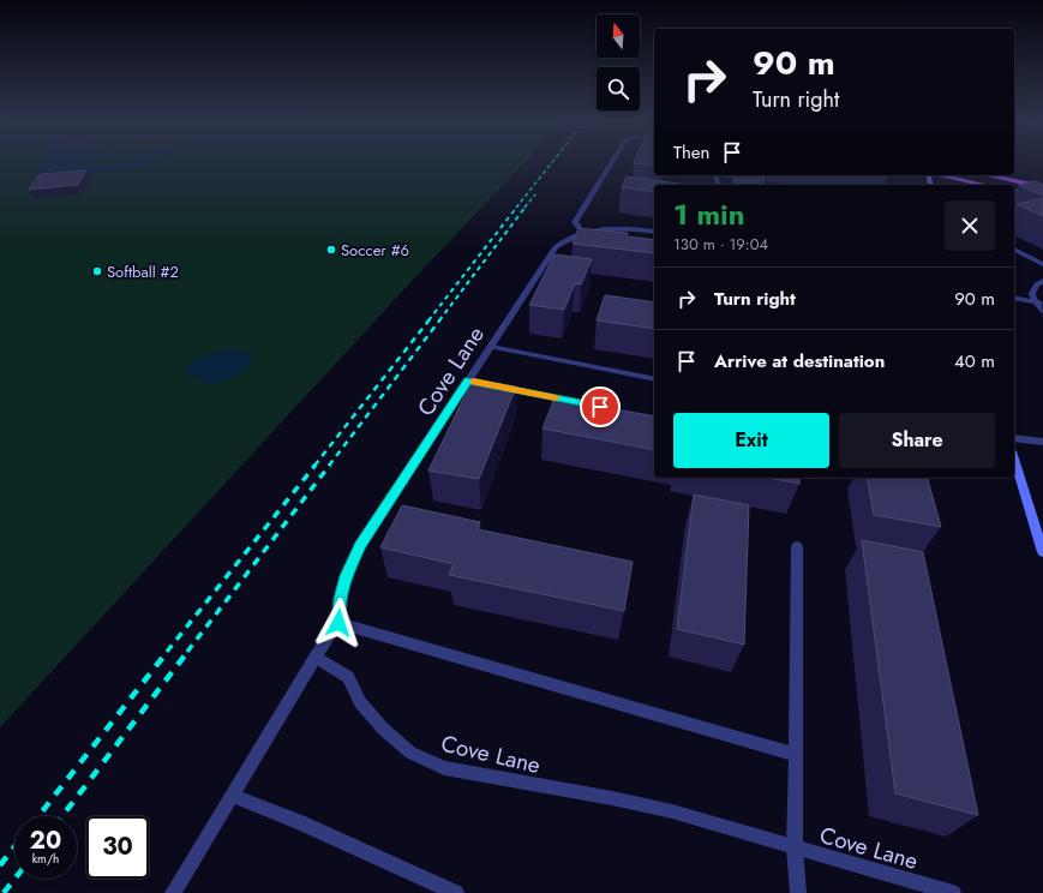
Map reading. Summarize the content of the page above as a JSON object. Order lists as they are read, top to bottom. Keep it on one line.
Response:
{"streets":{"street":["Cove Lane"]},"places":["Soccer #6","Softball #2"],"north":"top","page":{"turn":["90 m","Turn right"],"then":"Then","heading":["1 min","130 m · 19:04"],"list":[{"name":"Turn right","value":"90 m"},{"name":"Arrive at destination","value":"40 m"}],"buttons":["Exit","Share"],"speed":"20 km/h","limit":"30"}}
